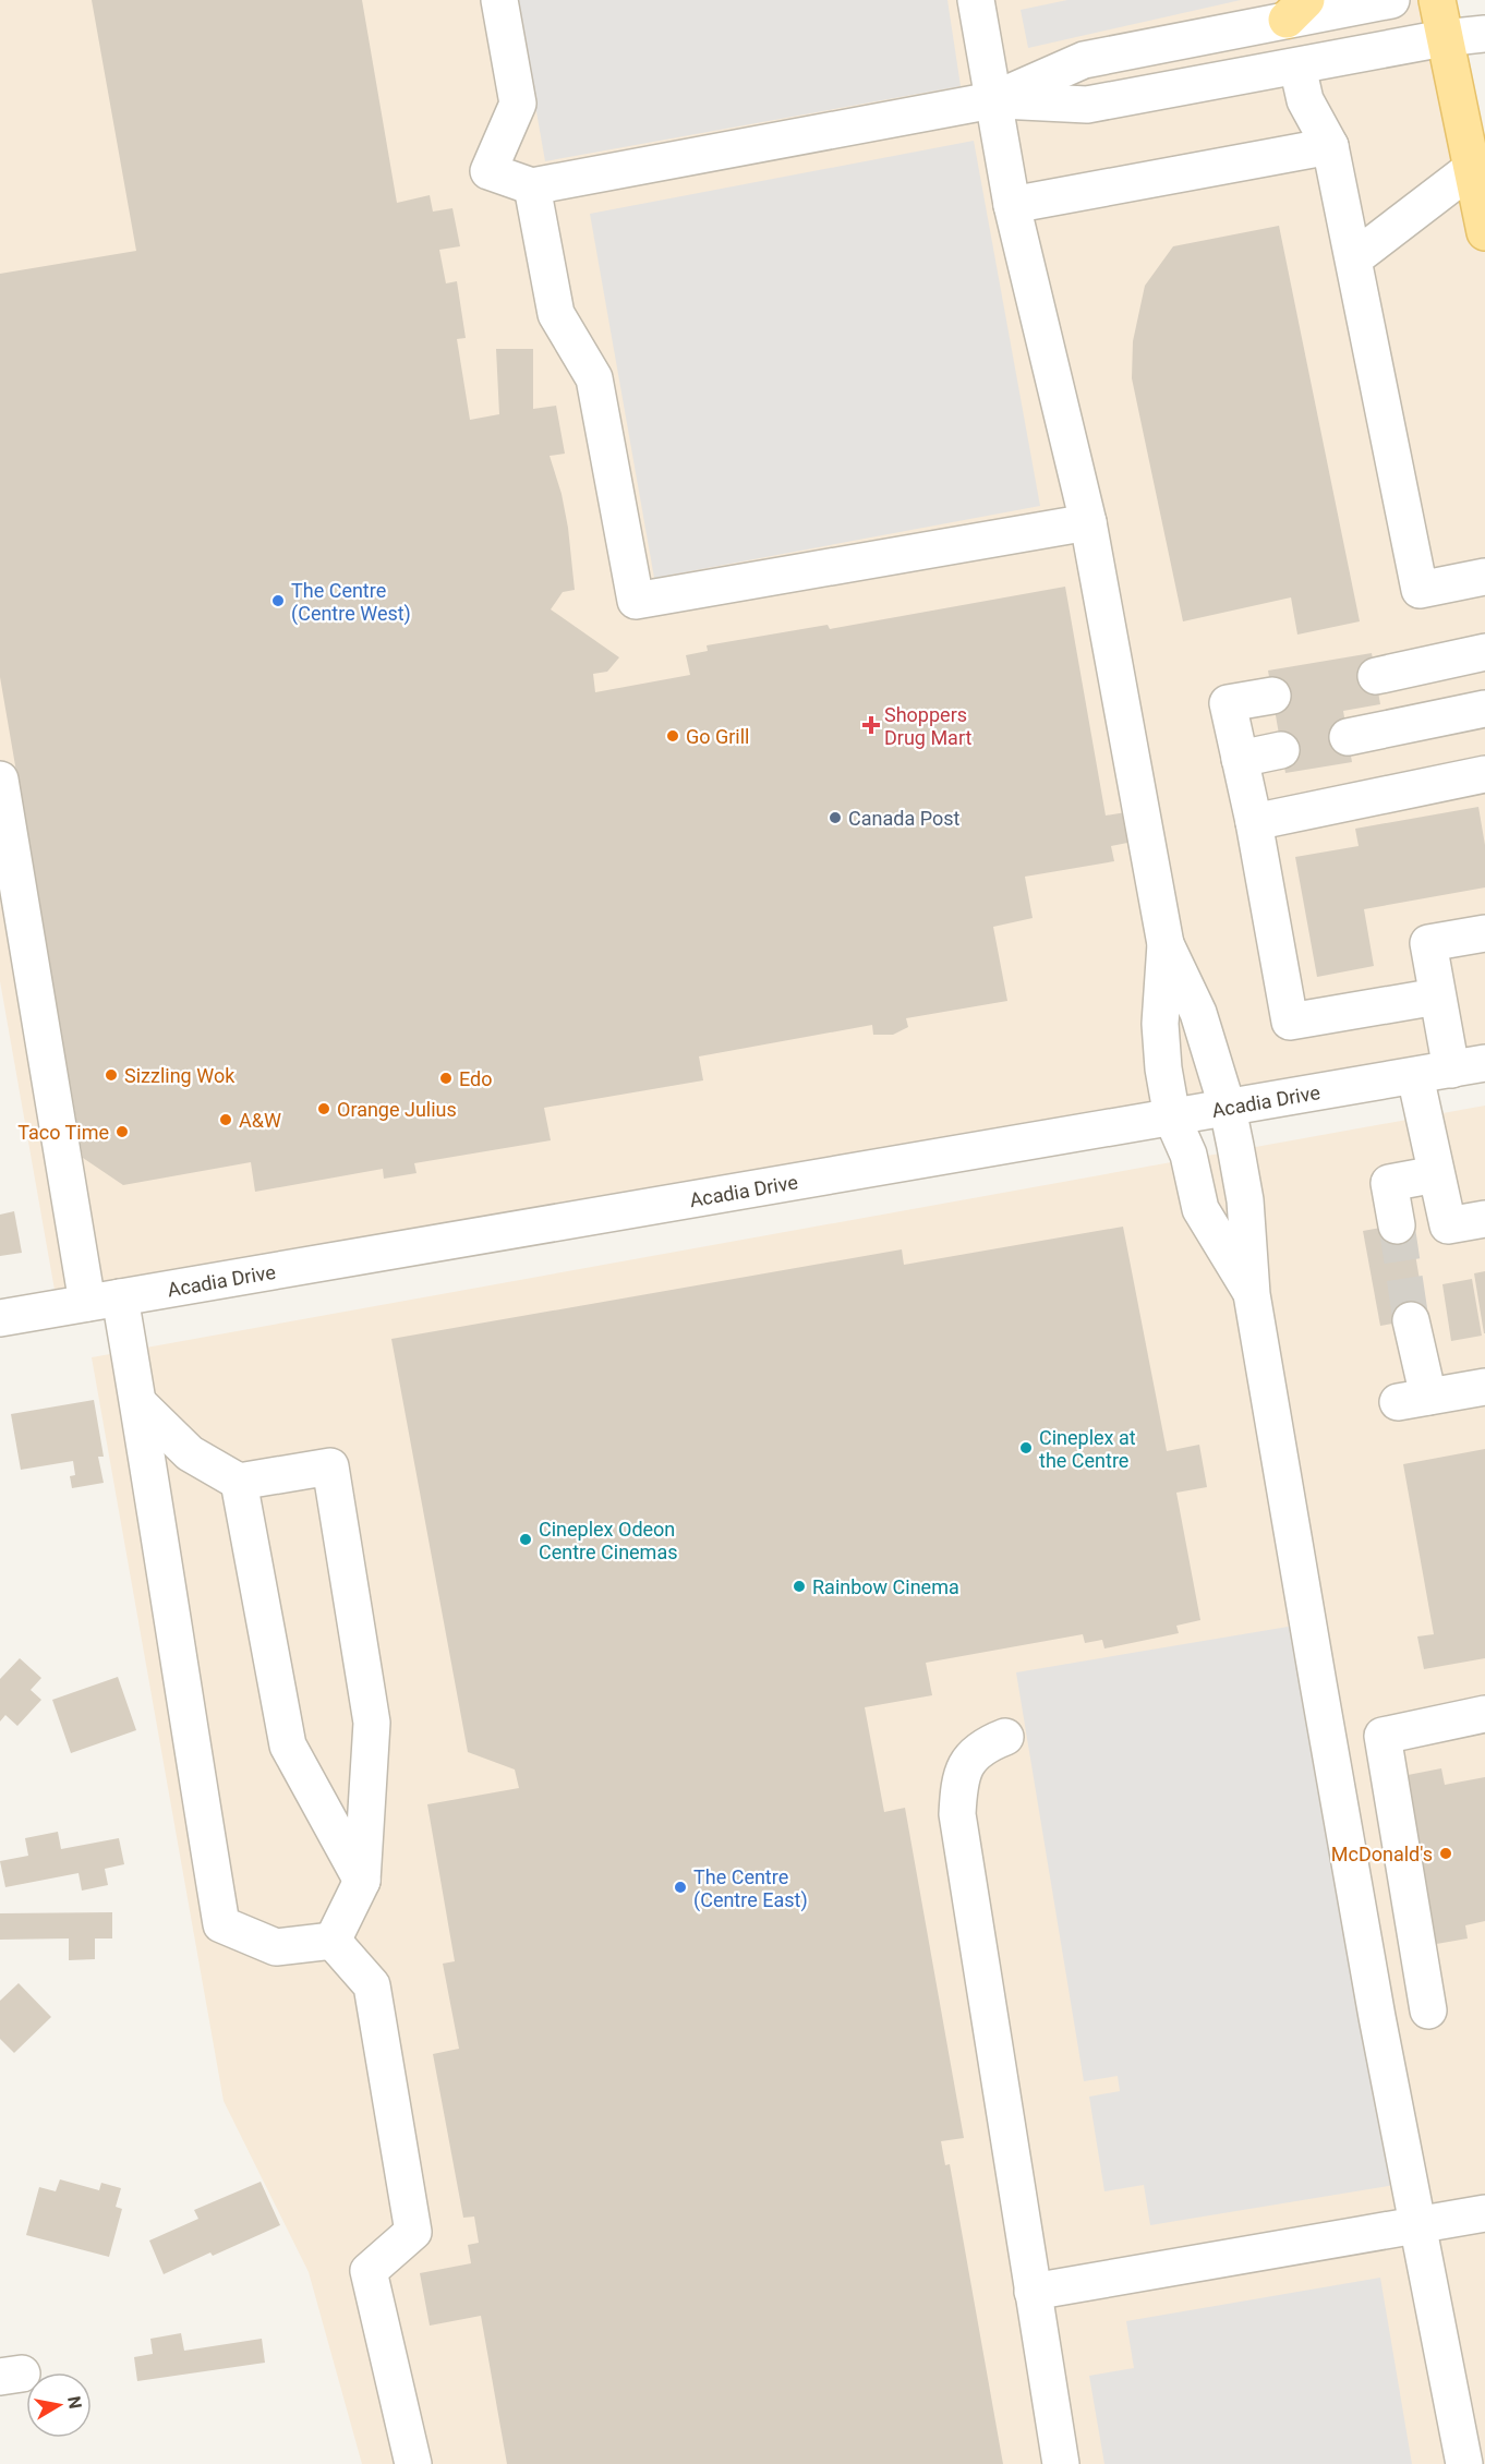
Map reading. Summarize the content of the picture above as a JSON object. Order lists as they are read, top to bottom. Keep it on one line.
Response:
{"streets":{"street":["Acadia Drive"]},"places":{"other":["The Centre (Centre West)","Go Grill","Canada Post","Sizzling Wok","Edo","Orange Julius","A&W","Taco Time","Cineplex at the Centre","Cineplex Odeon Centre Cinemas","Rainbow Cinema","McDonald's","The Centre (Centre East)"],"health":["Shoppers Drug Mart"]},"north":"right"}
